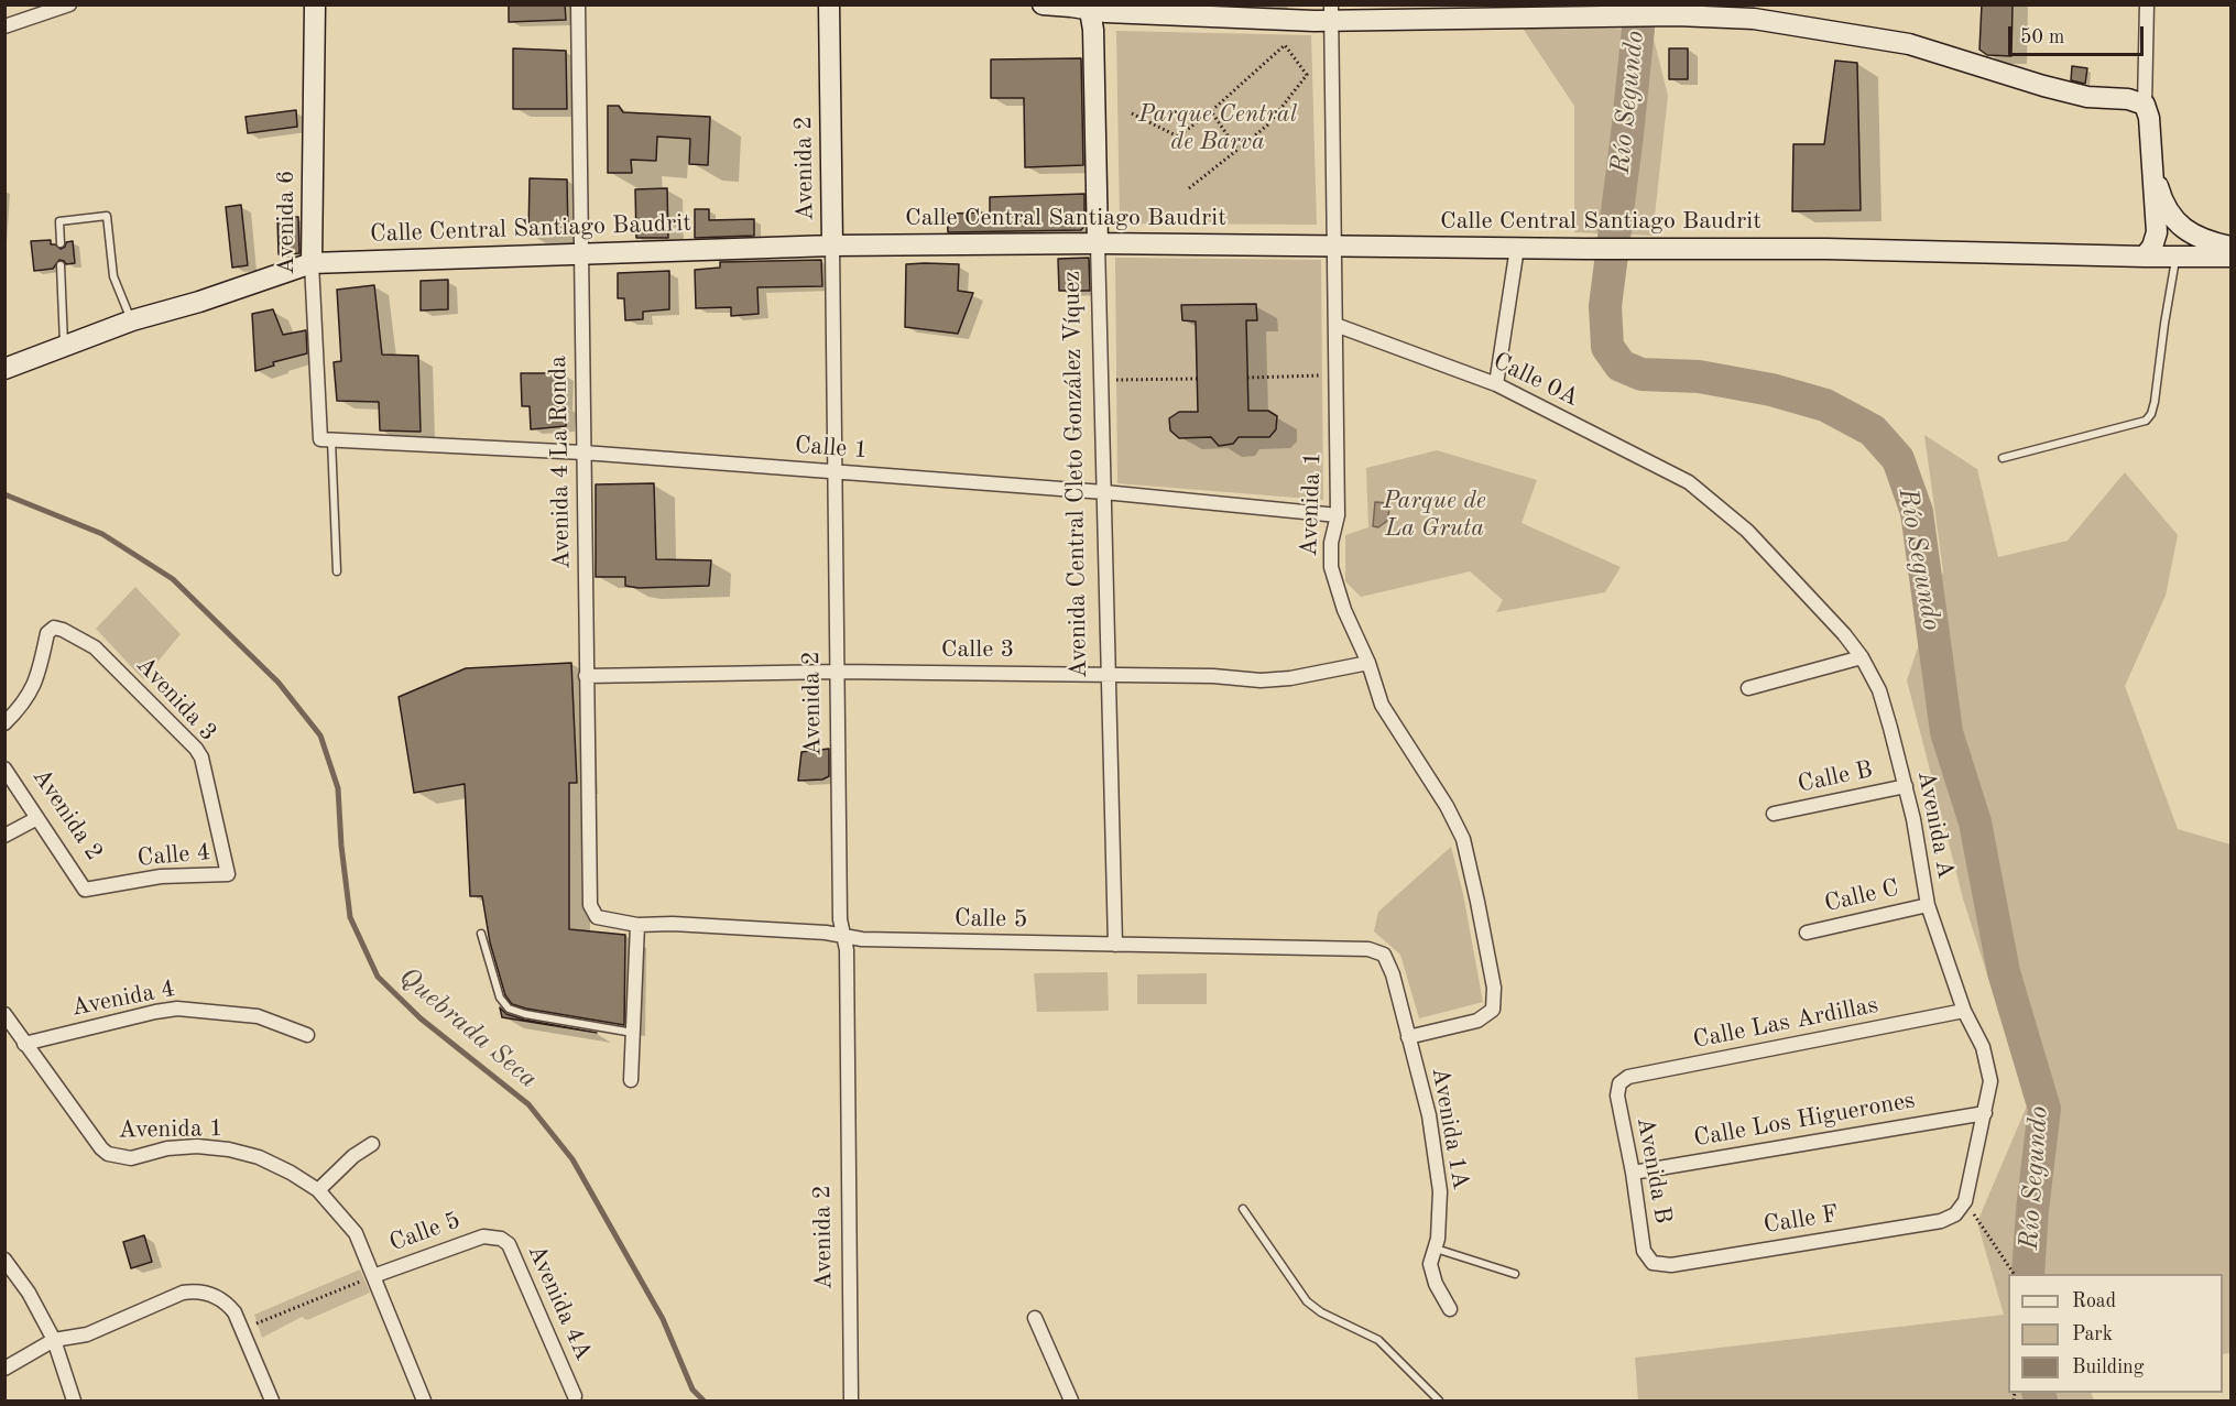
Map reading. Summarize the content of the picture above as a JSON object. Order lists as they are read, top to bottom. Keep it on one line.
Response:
{"streets":{"main road":["Avenida 2","Calle Central Santiago Baudrit","Avenida 6","Avenida Central Cleto González Víquez"],"street":["Calle 0A","Calle 1","Avenida 4 La Ronda","Avenida 1","Calle 3","Avenida 3","Calle B","Avenida A","Calle 4","Calle C","Calle 5","Avenida 4","Calle Las Ardillas","Calle Los Higuerones","Avenida 1A","Avenida B","Calle F","Avenida 4A"]},"crossings":[["Avenida 2","Calle Central Santiago Baudrit"],["Avenida 2","Calle 1"],["Avenida 2","Calle 3"],["Avenida 2","Calle 4"],["Avenida 2","Calle 5"],["Calle Central Santiago Baudrit","Avenida 6"],["Calle Central Santiago Baudrit","Avenida 4 La Ronda"],["Calle Central Santiago Baudrit","Avenida Central Cleto González Víquez"],["Calle Central Santiago Baudrit","Avenida 1"],["Avenida 6","Calle 1"],["Calle 0A","Avenida 1"],["Calle 0A","Avenida A"],["Calle 1","Avenida 4 La Ronda"],["Calle 1","Avenida Central Cleto González Víquez"],["Calle 1","Avenida 1"],["Avenida 4 La Ronda","Calle 3"],["Avenida 4 La Ronda","Calle 5"],["Avenida Central Cleto González Víquez","Calle 3"],["Avenida Central Cleto González Víquez","Calle 5"],["Avenida 1","Calle 3"],["Avenida 1","Calle 5"],["Avenida 1","Avenida 4"],["Avenida 1","Avenida 1A"],["Avenida 3","Calle 4"],["Calle B","Avenida A"],["Avenida A","Calle C"],["Avenida A","Calle Las Ardillas"],["Avenida A","Calle Los Higuerones"],["Avenida A","Calle F"],["Calle 5","Avenida 1A"],["Calle 5","Avenida 4A"],["Calle Las Ardillas","Avenida B"],["Calle Los Higuerones","Avenida B"],["Avenida B","Calle F"]],"water":["Río Segundo","Quebrada Seca"],"parks":["Parque Central de Barva","Parque de La Gruta"],"legend":["Road","Park","Building"],"scale_bar":"50 m"}
